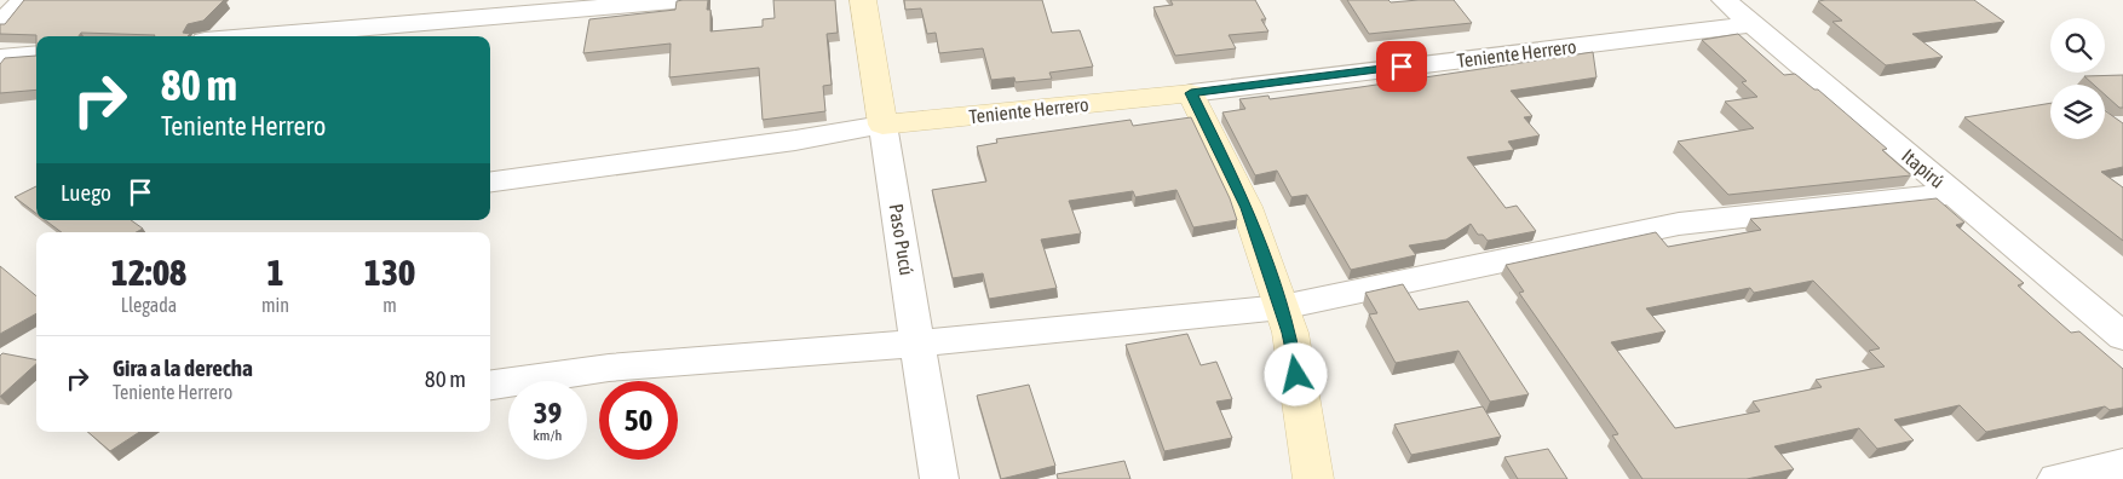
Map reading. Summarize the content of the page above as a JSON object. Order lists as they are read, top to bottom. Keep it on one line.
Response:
{"streets":{"main road":["Teniente Herrero","Paso Pucú"],"street":["Itapirú"]},"crossings":[["Teniente Herrero","Itapirú"],["Teniente Herrero","Paso Pucú"]],"page":{"turn":["80 m","Teniente Herrero"],"then":"Luego","eta":["12:08","Llegada","1","min","130","m"],"list":[{"name":"Gira a la derecha","note":"Teniente Herrero","value":"80 m"}],"speed":"39 km/h","limit":"50"}}
